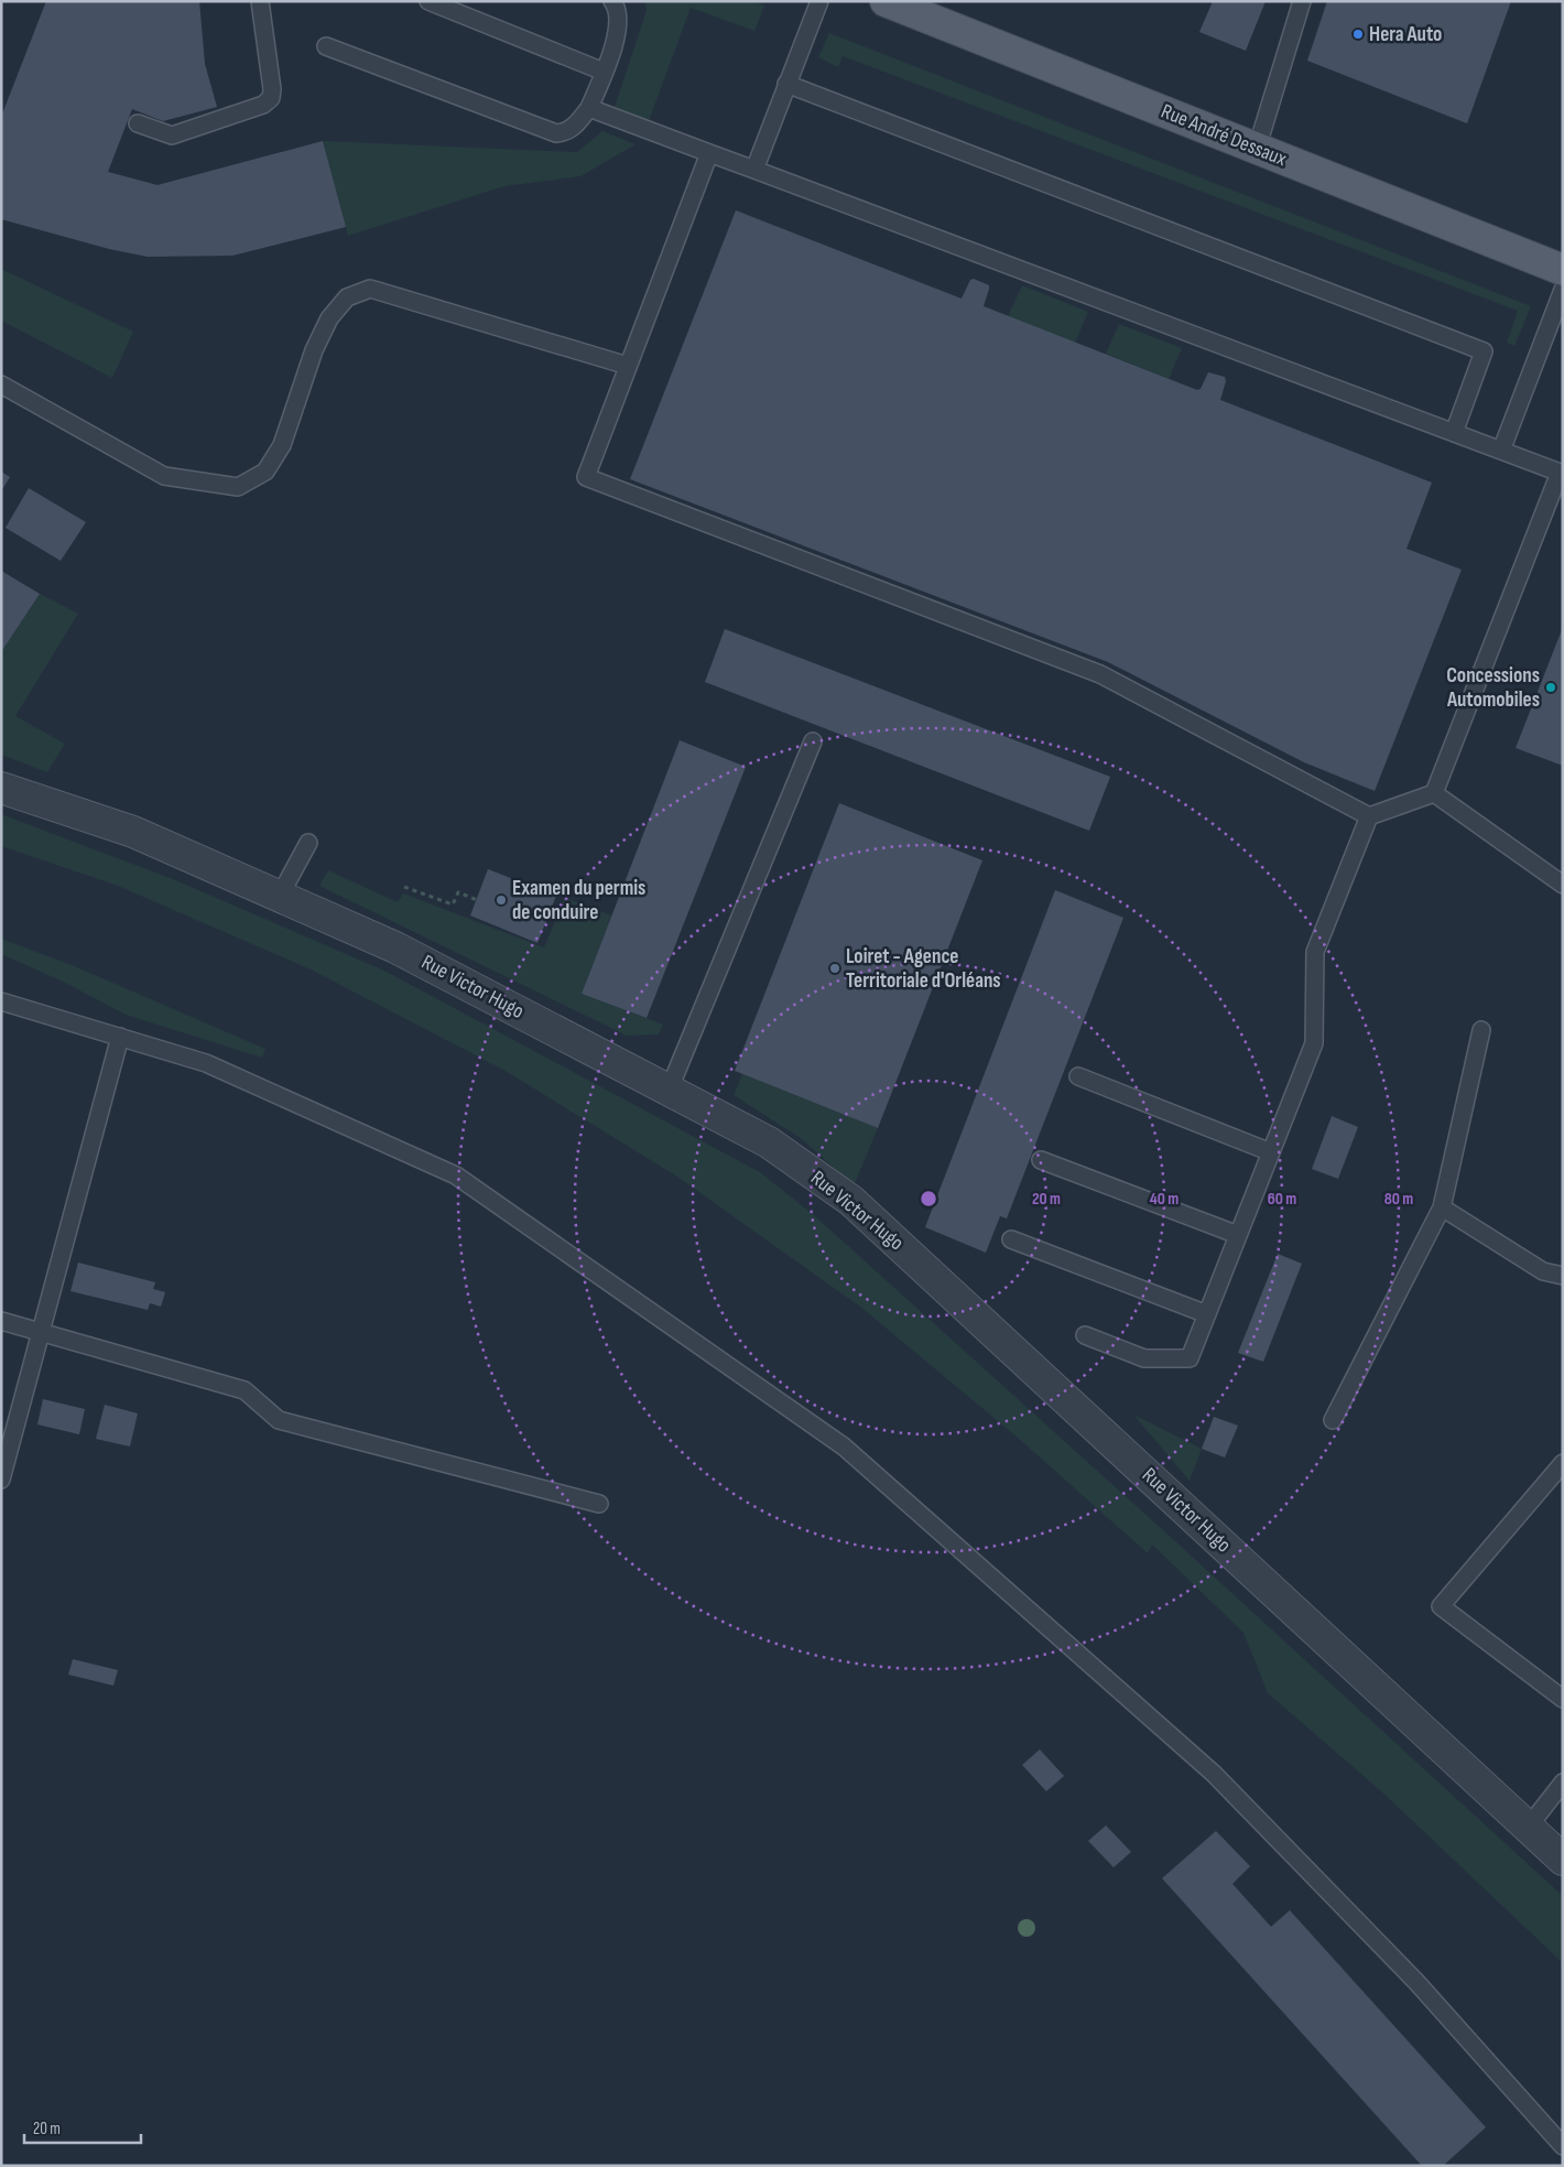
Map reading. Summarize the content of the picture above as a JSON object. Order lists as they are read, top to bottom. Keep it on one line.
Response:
{"streets":{"main road":["Rue André Dessaux"],"street":["Rue Victor Hugo"]},"places":["Hera Auto","Concessions Automobiles","Examen du permis de conduire","Loiret - Agence Territoriale d'Orléans"],"scale_bar":"20 m","rings":["20 m","40 m","60 m","80 m"]}
